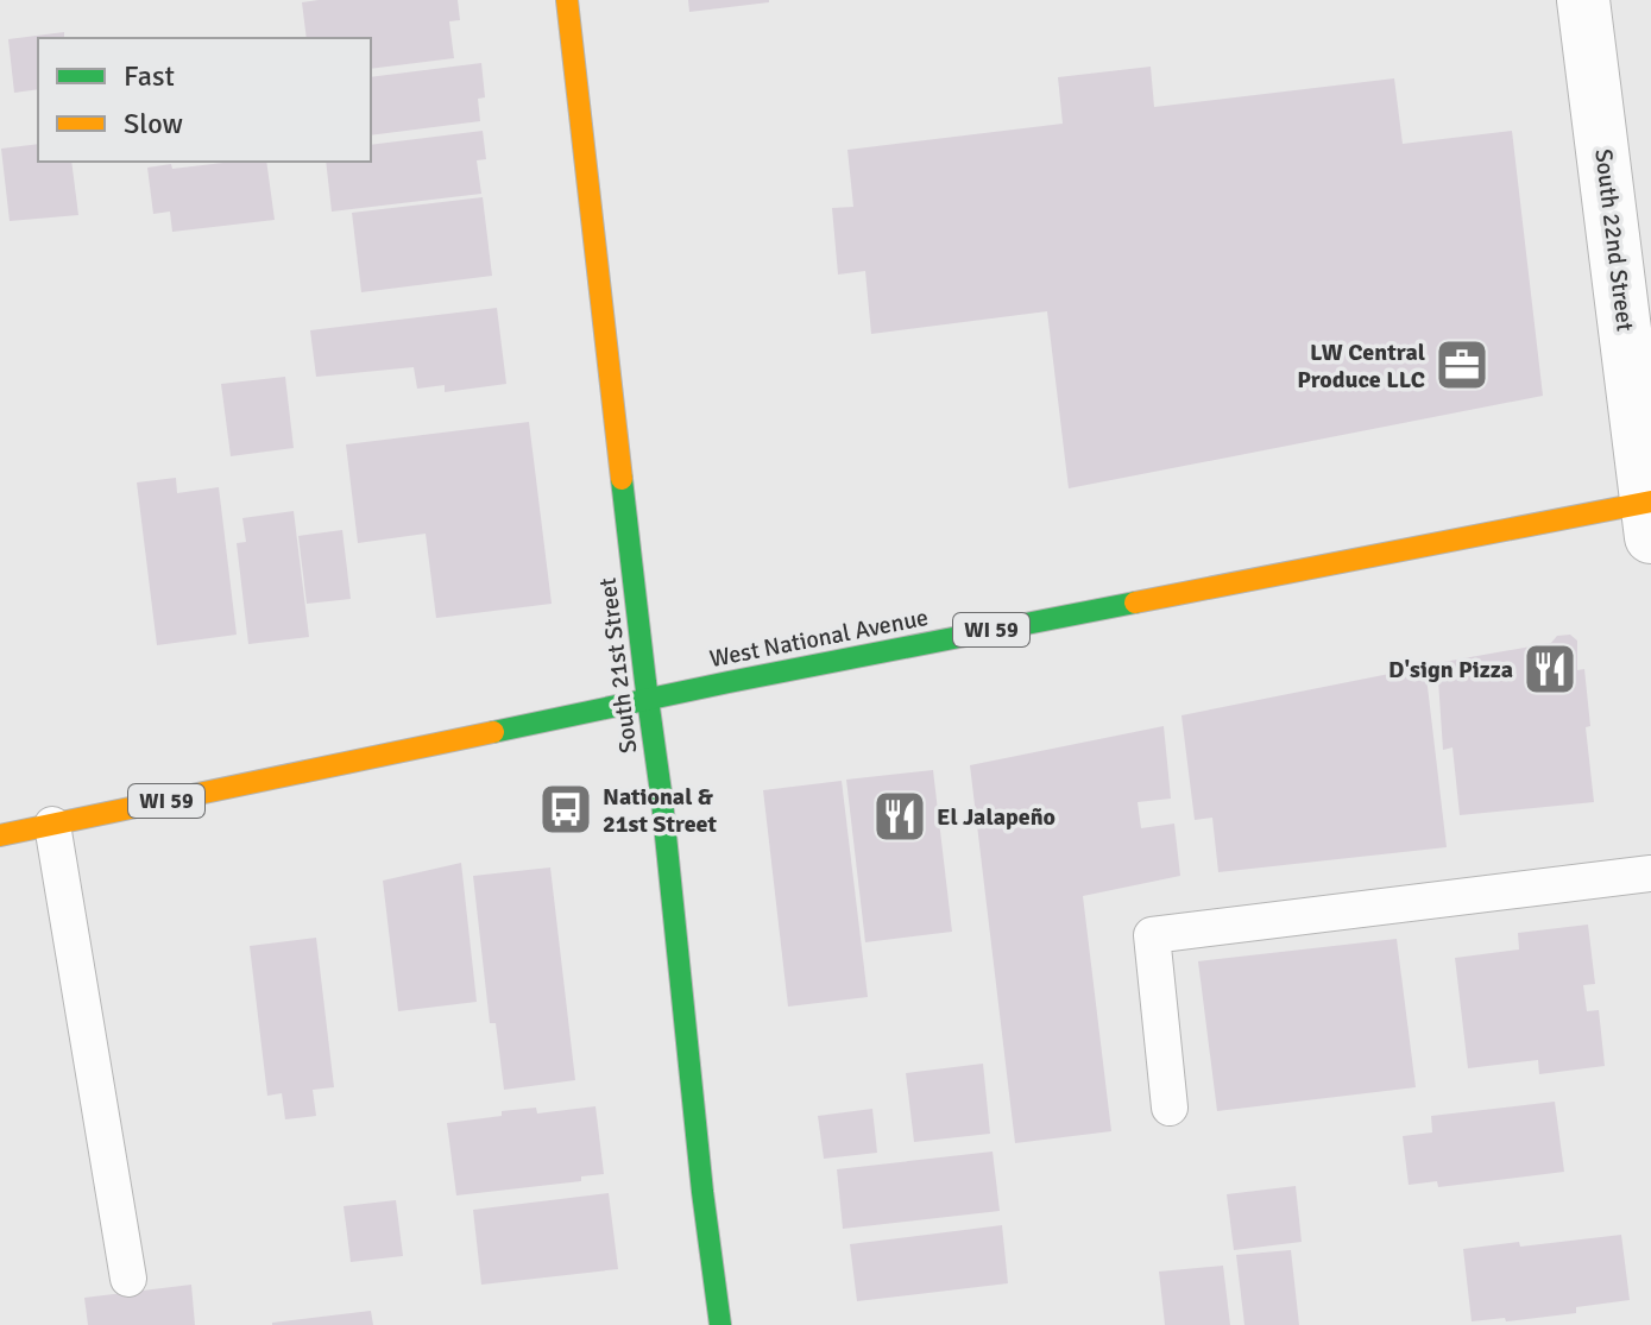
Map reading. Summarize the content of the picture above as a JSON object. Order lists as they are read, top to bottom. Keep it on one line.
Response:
{"streets":{"main road":["WI 59","West National Avenue","South 21st Street"],"street":["South 22nd Street"]},"crossings":[["South 22nd Street","West National Avenue"],["West National Avenue","South 21st Street"]],"places":{"office":["LW Central Produce LLC"],"restaurant":["D'sign Pizza","El Jalapeño"],"bus stop":["National & 21st Street"]},"legend":["Fast","Slow"]}
